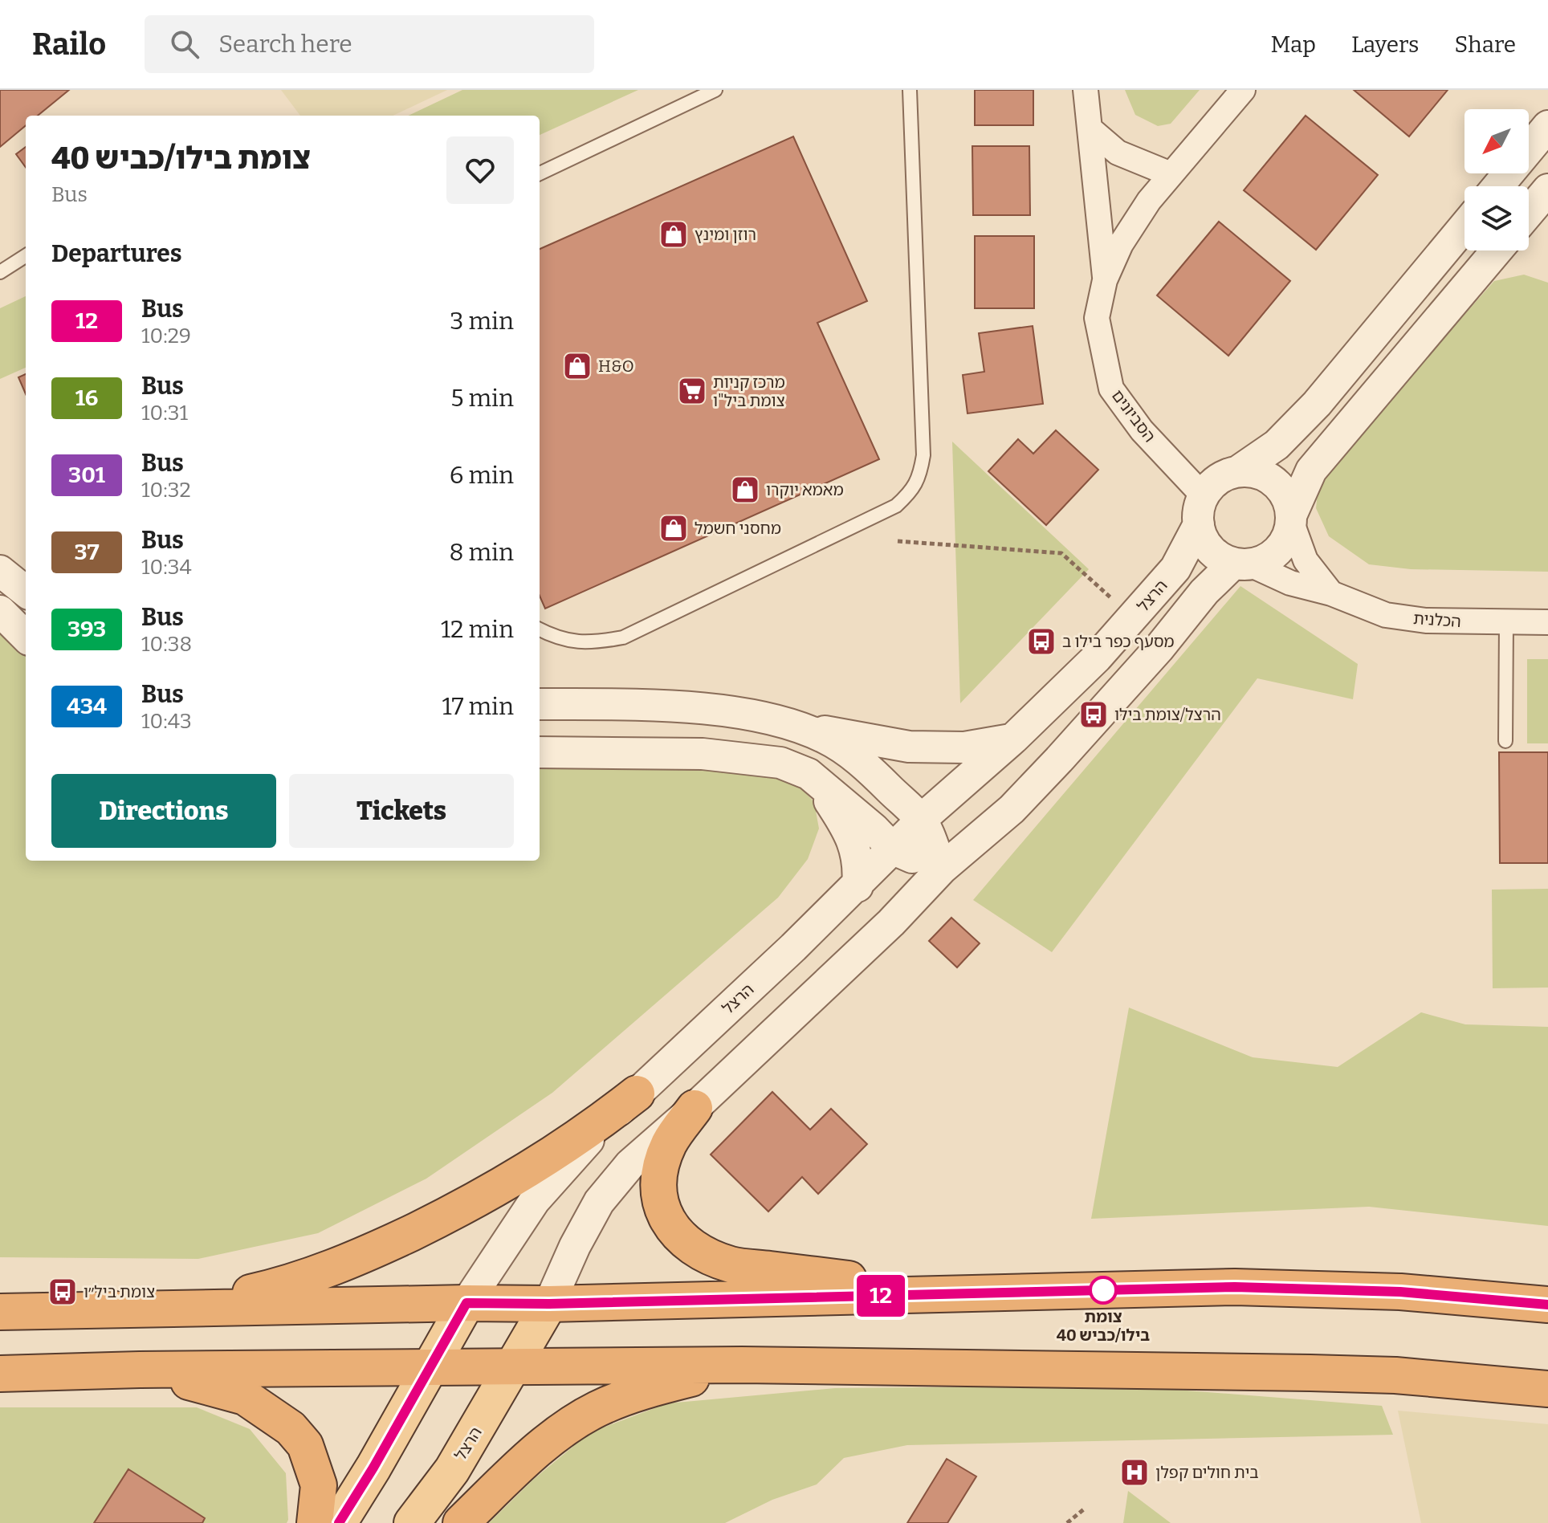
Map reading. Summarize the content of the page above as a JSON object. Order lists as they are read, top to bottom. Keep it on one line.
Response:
{"streets":{"main road":["הרצל"],"street":["הסביונים","הכלנית"]},"crossings":[["הסביונים","הרצל"],["הסביונים","הכלנית"],["הרצל","הכלנית"]],"places":{"shop":["רוזן ומינץ","H&O","מאמא יוקרו","מחסני חשמל"],"supermarket":["מרכז קניות צומת ביל\"ו"],"bus stop":["מסעף כפר בילו ב","הרצל/צומת בילו","צומת ביל״ו"],"other":["צומת בילו/כביש 40"],"hospital":["בית חולים קפלן"]},"lines":["bus line 12"],"north":"bottom left","page":{"header":"Railo","search":"Search here","nav":["Map","Layers","Share"],"on_map":"12","heading":[["צומת בילו/כביש 40","Bus"],"Departures"],"list":[{"mark":"12","name":"Bus","note":"10:29","value":"3 min"},{"mark":"16","name":"Bus","note":"10:31","value":"5 min"},{"mark":"301","name":"Bus","note":"10:32","value":"6 min"},{"mark":"37","name":"Bus","note":"10:34","value":"8 min"},{"mark":"393","name":"Bus","note":"10:38","value":"12 min"},{"mark":"434","name":"Bus","note":"10:43","value":"17 min"}],"buttons":["Directions","Tickets"]}}
